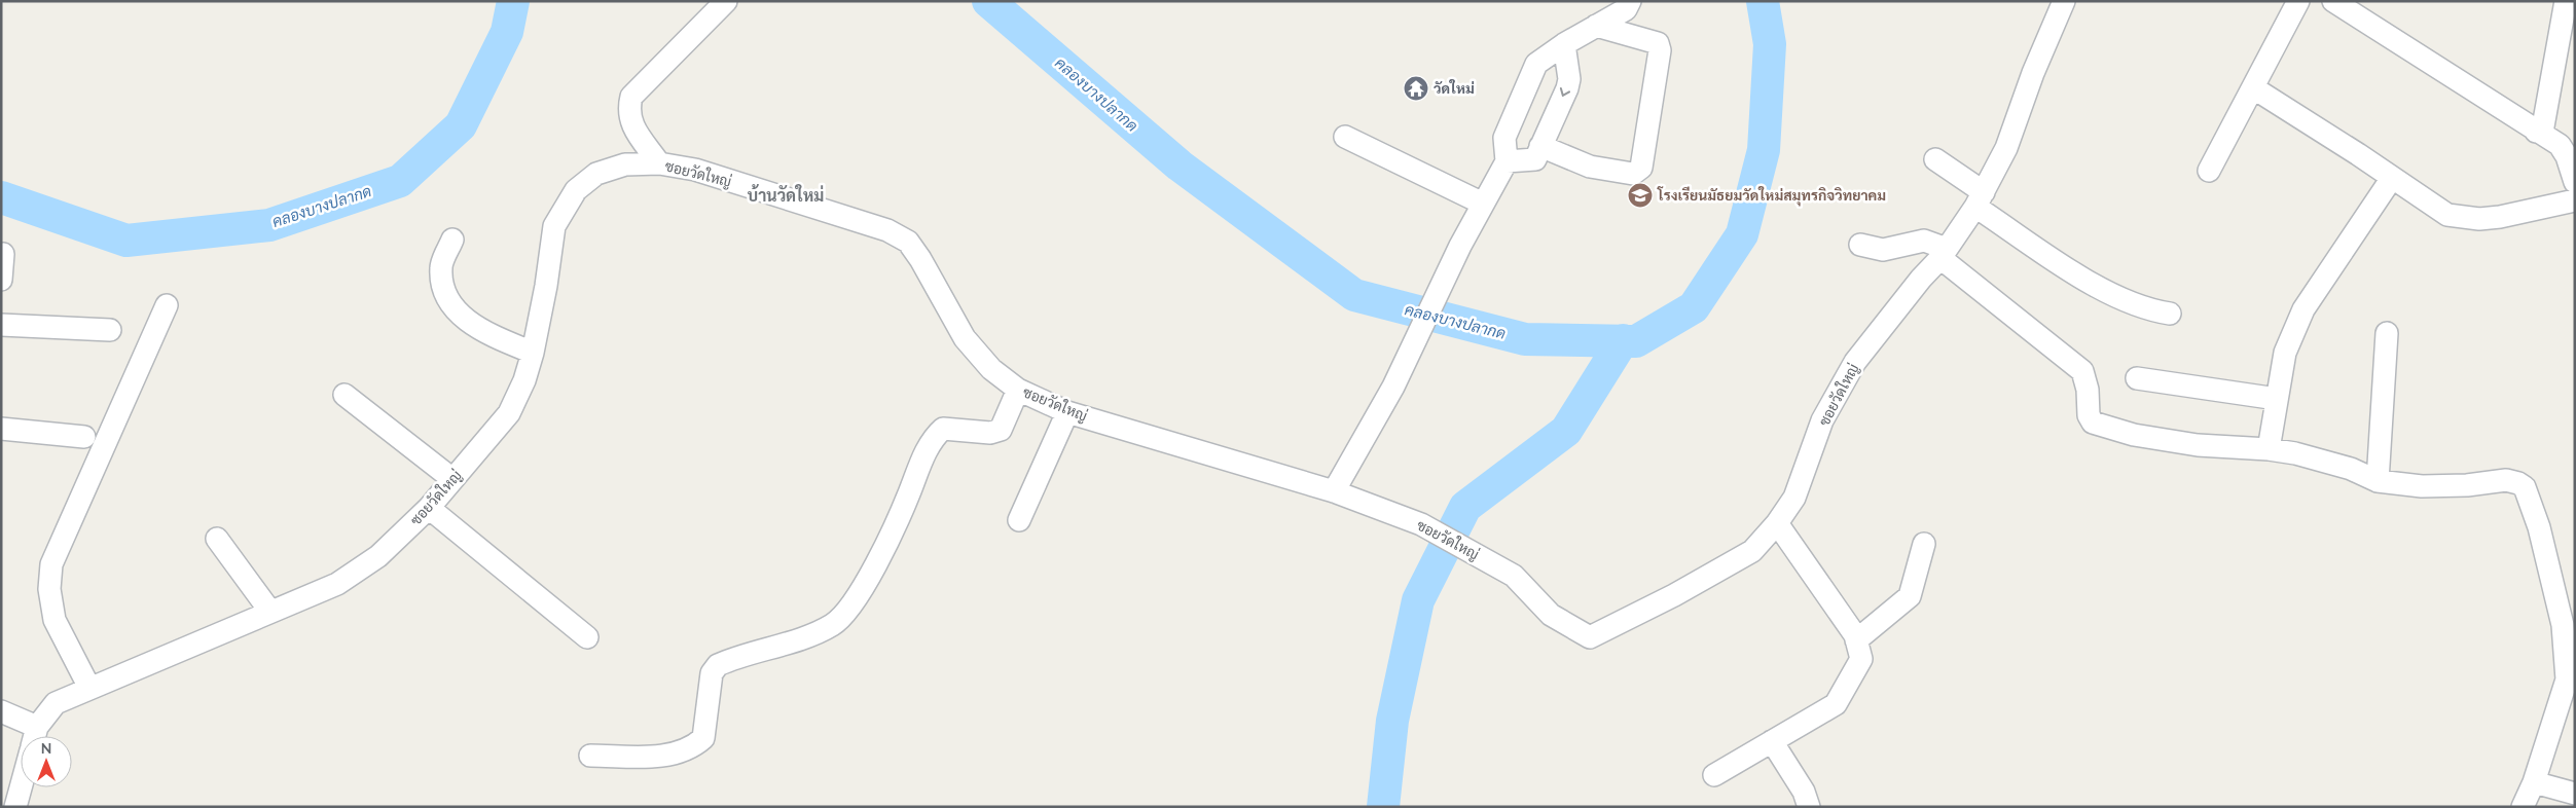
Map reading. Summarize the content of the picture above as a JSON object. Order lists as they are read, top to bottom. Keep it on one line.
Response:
{"streets":{"street":["ซอยวัดใหญ่"]},"districts":["บ้านวัดใหม่"],"water":["คลองบางปลากด"],"places":{"temple":["วัดใหม่"],"school or university":["โรงเรียนมัธยมวัดใหม่สมุทรกิจวิทยาคม"]},"north":"top"}
